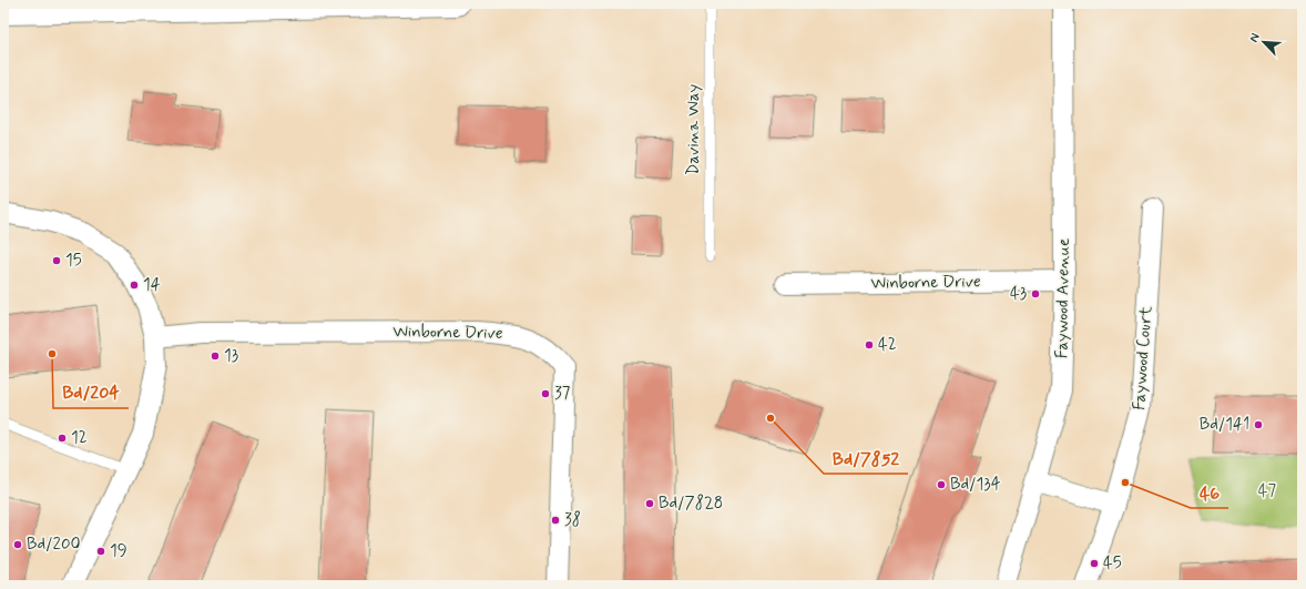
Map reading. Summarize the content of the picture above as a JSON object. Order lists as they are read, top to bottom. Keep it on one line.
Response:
{"streets":{"street":["Winborne Drive","Faywood Avenue","Faywood Court"],"lane":["Davina Way"]},"crossings":[["Winborne Drive","Faywood Avenue"]],"parks":["47"],"places":["15","14","43","42","Bd/204","13","37","Bd/7852","Bd/141","12","46","Bd/134","Bd/7828","38","Bd/200","19","45"],"north":"top left"}
